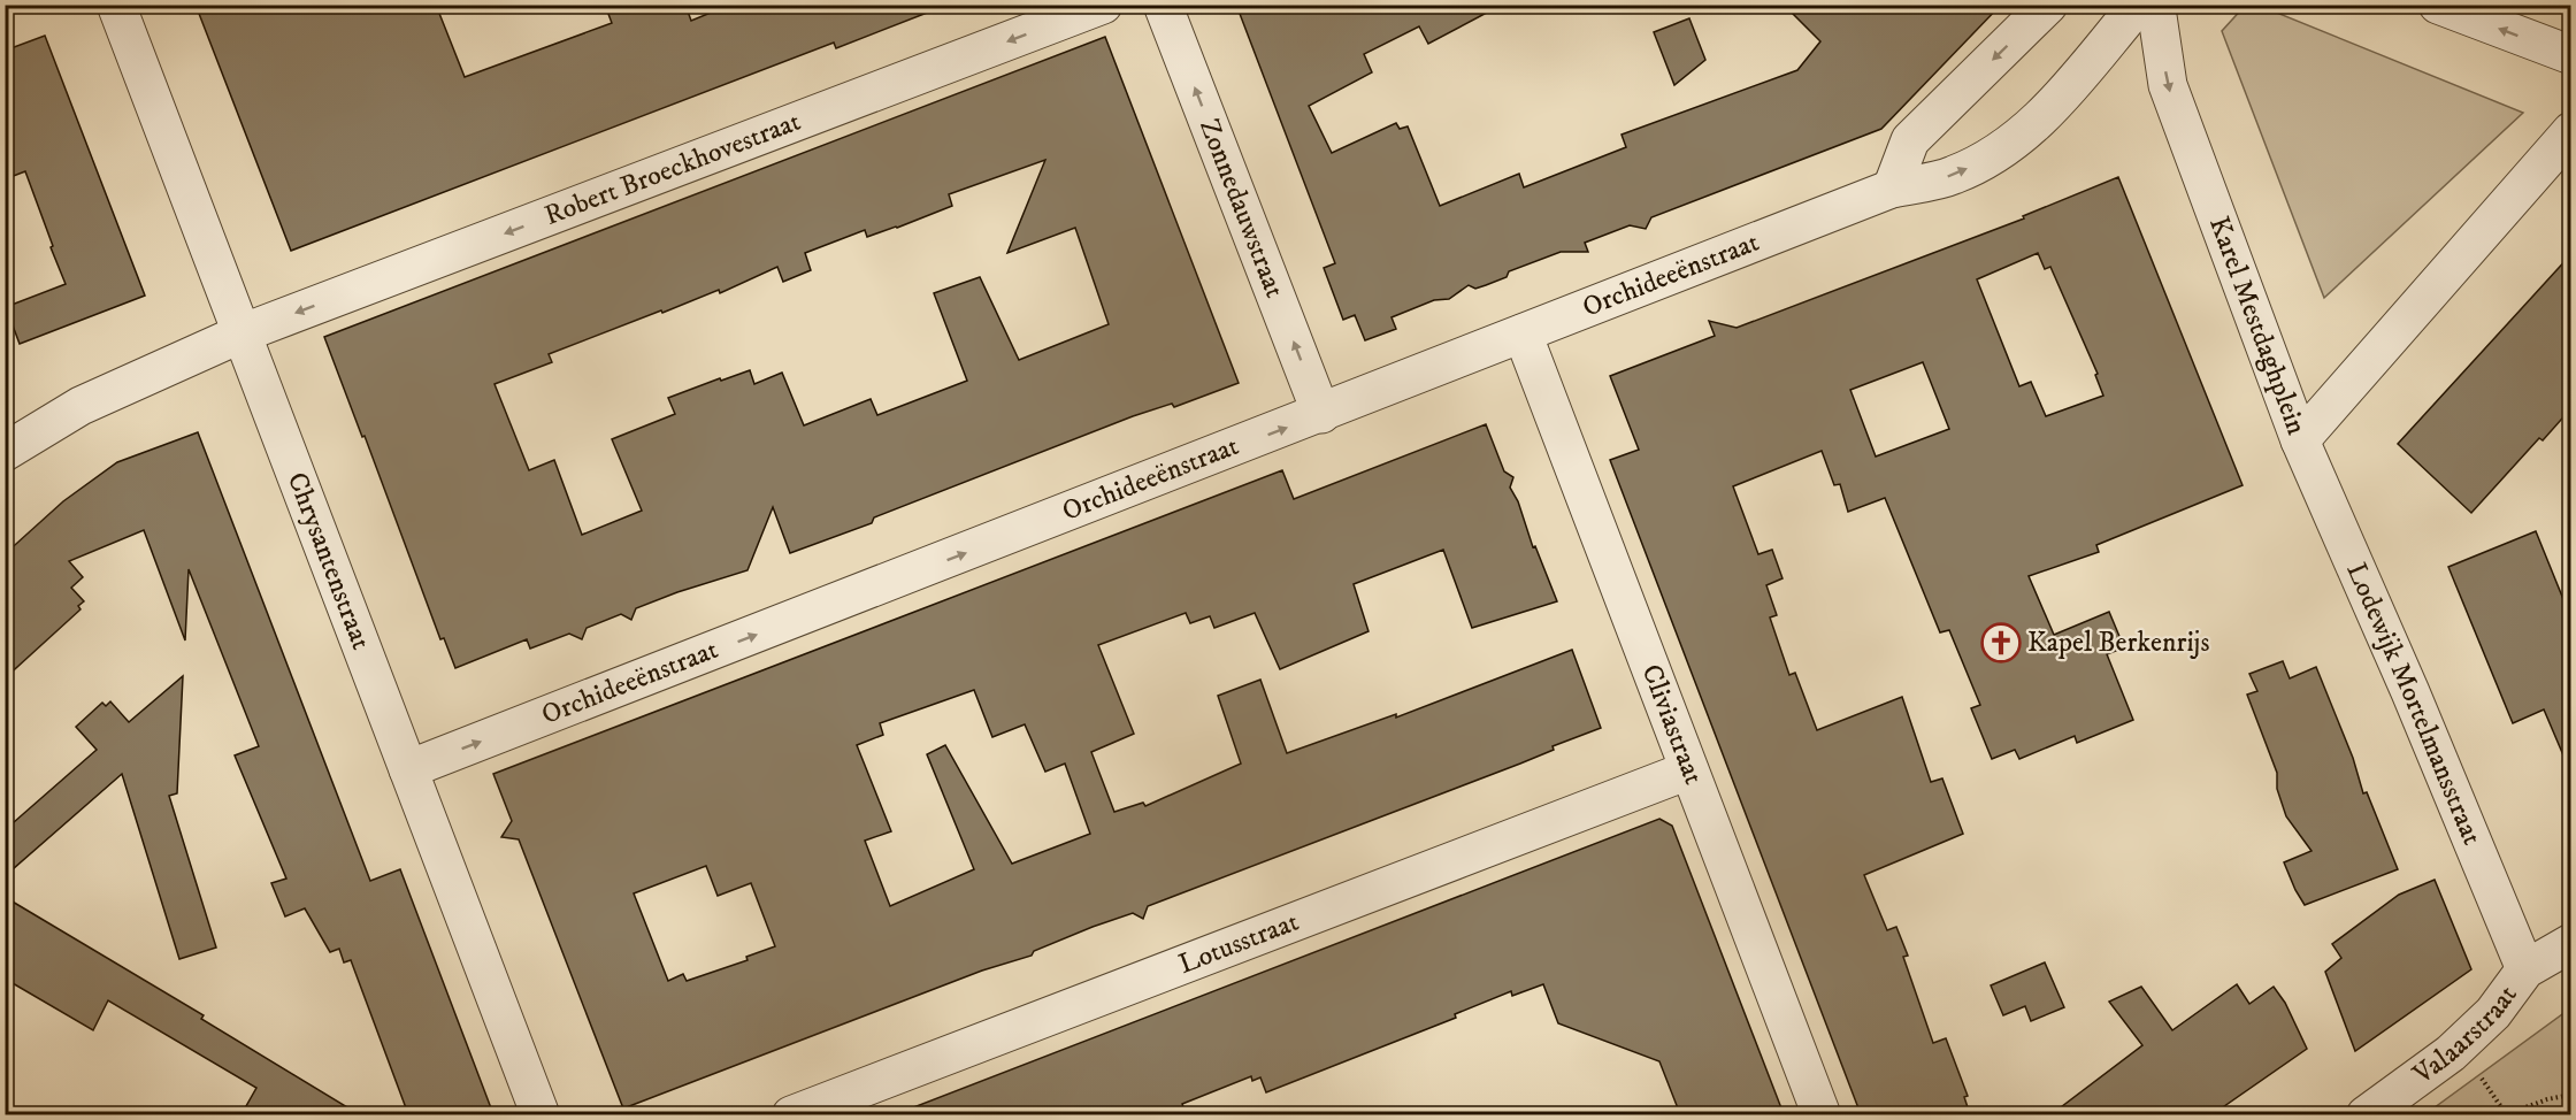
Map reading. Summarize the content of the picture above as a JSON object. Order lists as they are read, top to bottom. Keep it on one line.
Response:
{"streets":{"street":["Robert Broeckhovestraat","Zonnedauwstraat","Orchideeënstraat","Karel Mestdaghplein","Chrysantenstraat","Lodewijk Mortelmansstraat","Cliviastraat","Lotusstraat","Valaarstraat"]},"crossings":[["Robert Broeckhovestraat","Chrysantenstraat"],["Zonnedauwstraat","Orchideeënstraat"],["Orchideeënstraat","Karel Mestdaghplein"],["Orchideeënstraat","Chrysantenstraat"],["Orchideeënstraat","Cliviastraat"],["Karel Mestdaghplein","Lodewijk Mortelmansstraat"],["Lodewijk Mortelmansstraat","Valaarstraat"],["Cliviastraat","Lotusstraat"]],"one_way":["Robert Broeckhovestraat","Zonnedauwstraat","Orchideeënstraat","Karel Mestdaghplein"],"places":{"church":["Kapel Berkenrijs"]}}
